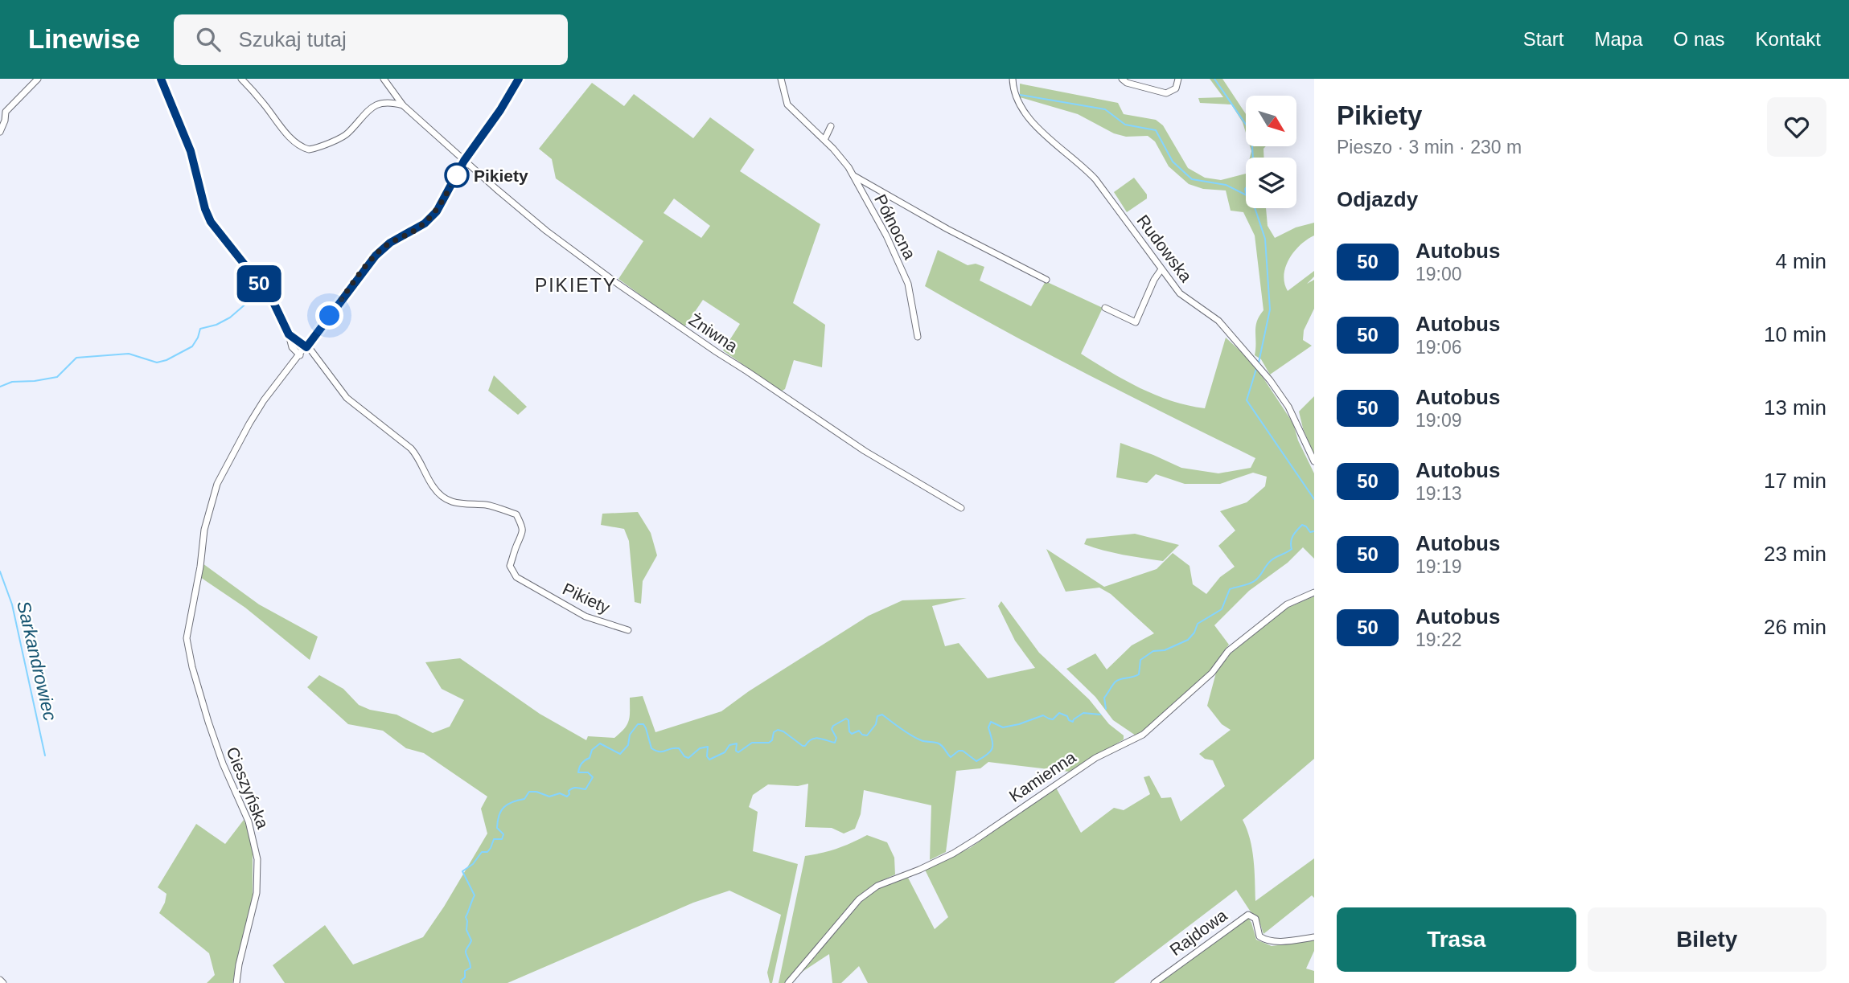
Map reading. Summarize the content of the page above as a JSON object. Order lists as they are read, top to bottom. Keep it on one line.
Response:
{"streets":{"street":["Północna","Rudowska","Żniwna","Pikiety","Kamienna","Cieszyńska","Rajdowa"]},"districts":["PIKIETY"],"water":["Sarkandrowiec"],"places":["Pikiety"],"lines":["bus line 50"],"north":"bottom right","page":{"header":"Linewise","search":"Szukaj tutaj","nav":["Start","Mapa","O nas","Kontakt"],"on_map":"50","heading":[["Pikiety","Pieszo · 3 min · 230 m"],"Odjazdy"],"list":[{"mark":"50","name":"Autobus","note":"19:00","value":"4 min"},{"mark":"50","name":"Autobus","note":"19:06","value":"10 min"},{"mark":"50","name":"Autobus","note":"19:09","value":"13 min"},{"mark":"50","name":"Autobus","note":"19:13","value":"17 min"},{"mark":"50","name":"Autobus","note":"19:19","value":"23 min"},{"mark":"50","name":"Autobus","note":"19:22","value":"26 min"}],"buttons":["Trasa","Bilety"]}}
